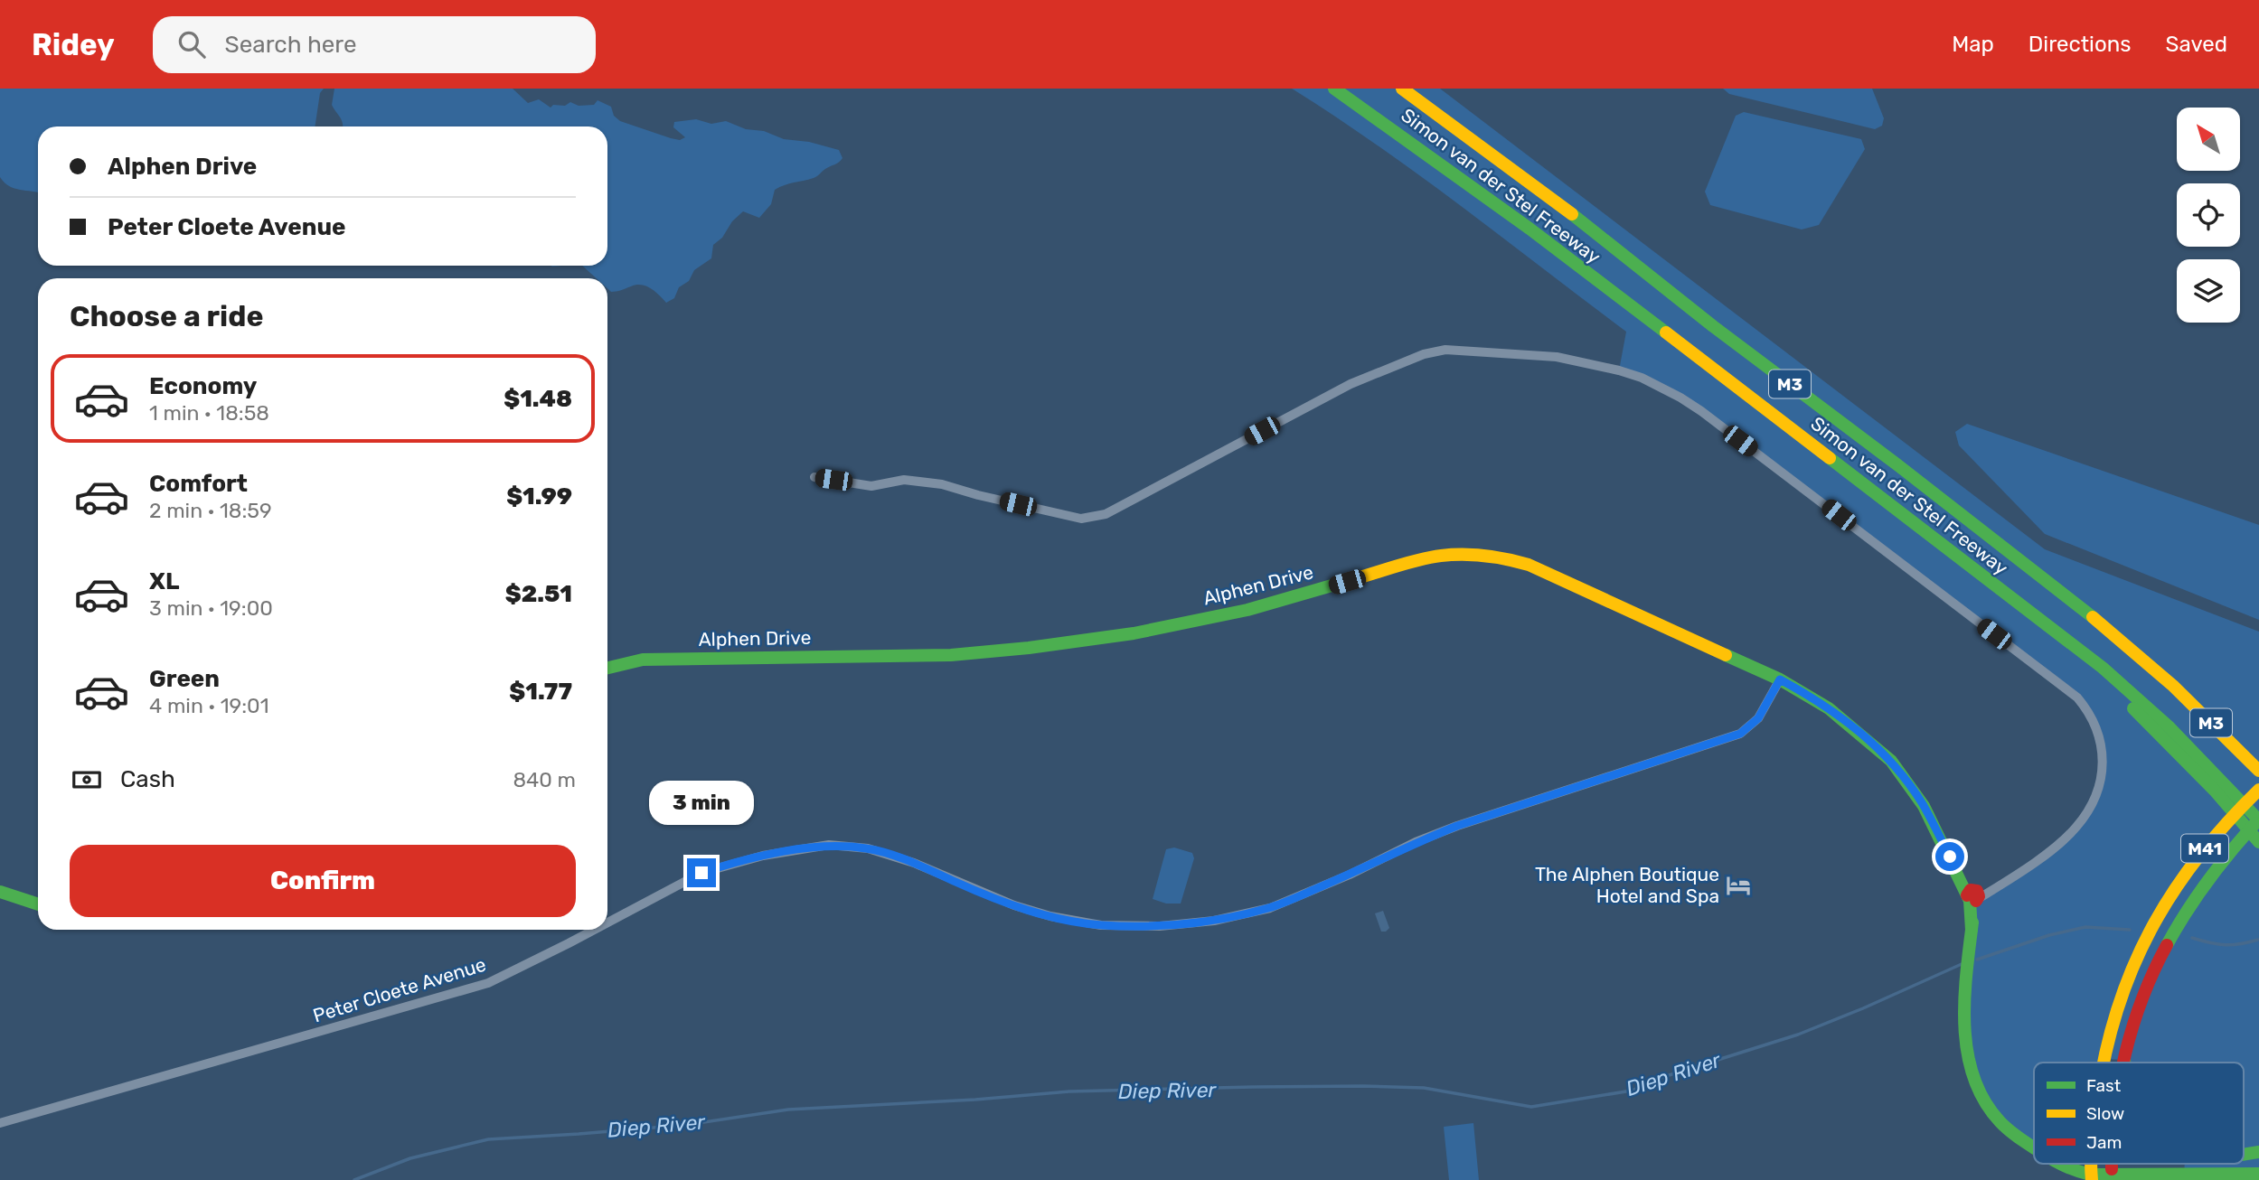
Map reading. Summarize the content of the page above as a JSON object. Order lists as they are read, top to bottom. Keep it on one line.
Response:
{"streets":{"main road":["Simon van der Stel Freeway","M3","Alphen Drive","M41"],"street":["Peter Cloete Avenue"]},"crossings":[["Simon van der Stel Freeway","M3"],["Alphen Drive","Peter Cloete Avenue"]],"water":["Diep River"],"places":{"hotel":["The Alphen Boutique Hotel and Spa"]},"legend":["Fast","Slow","Jam"],"north":"top left","page":{"header":"Ridey","search":"Search here","nav":["Map","Directions","Saved"],"banner":["Alphen Drive","Peter Cloete Avenue"],"heading":"Choose a ride","list":[{"name":"Economy","note":"1 min · 18:58","value":"$1.48"},{"name":"Comfort","note":"2 min · 18:59","value":"$1.99"},{"name":"XL","note":"3 min · 19:00","value":"$2.51"},{"name":"Green","note":"4 min · 19:01","value":"$1.77"}],"pay":["Cash","840 m"],"bubble":"3 min","buttons":"Confirm"}}
